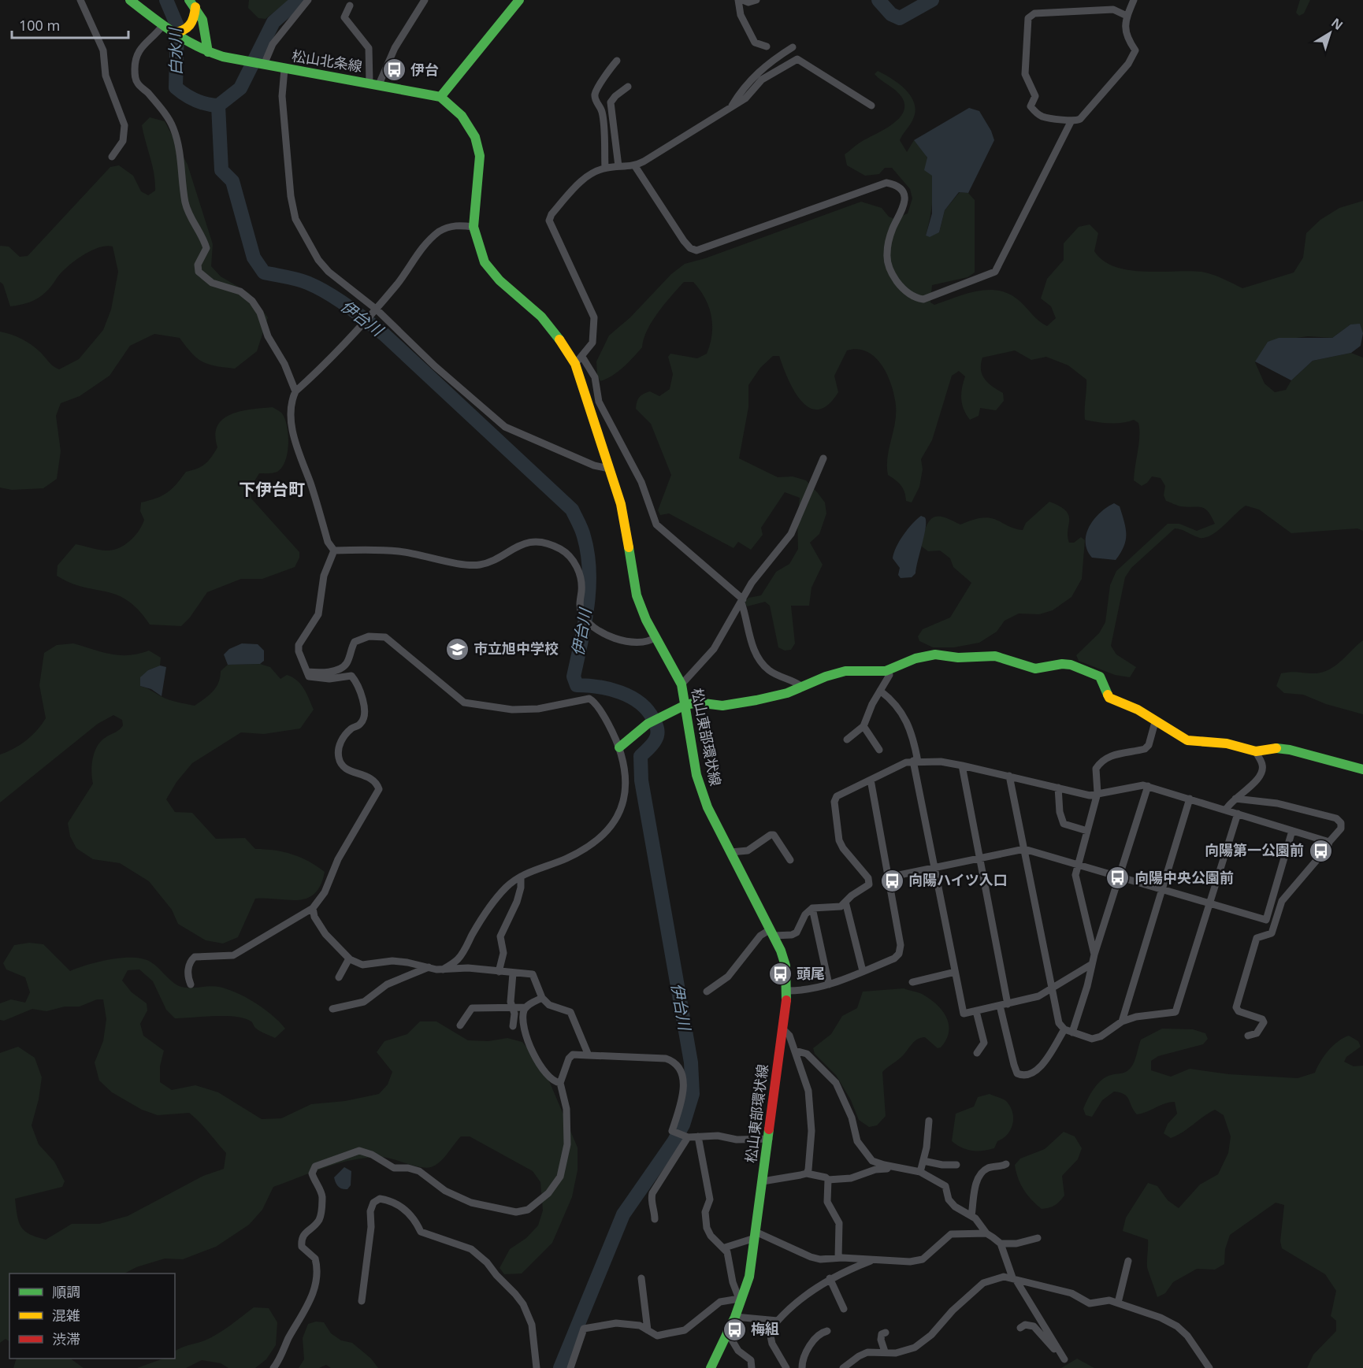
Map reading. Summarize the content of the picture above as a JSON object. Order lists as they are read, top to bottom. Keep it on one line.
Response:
{"streets":{"main road":["松山北条線","松山東部環状線"]},"crossings":[["松山北条線","松山東部環状線"]],"districts":["下伊台町"],"water":["白水川","伊台川"],"places":{"bus stop":["伊台","向陽第一公園前","向陽中央公園前","向陽ハイツ入口","頭尾","梅組"],"school or university":["市立旭中学校"]},"legend":["順調","混雑","渋滞"],"scale_bar":"100 m","north":"top right"}
